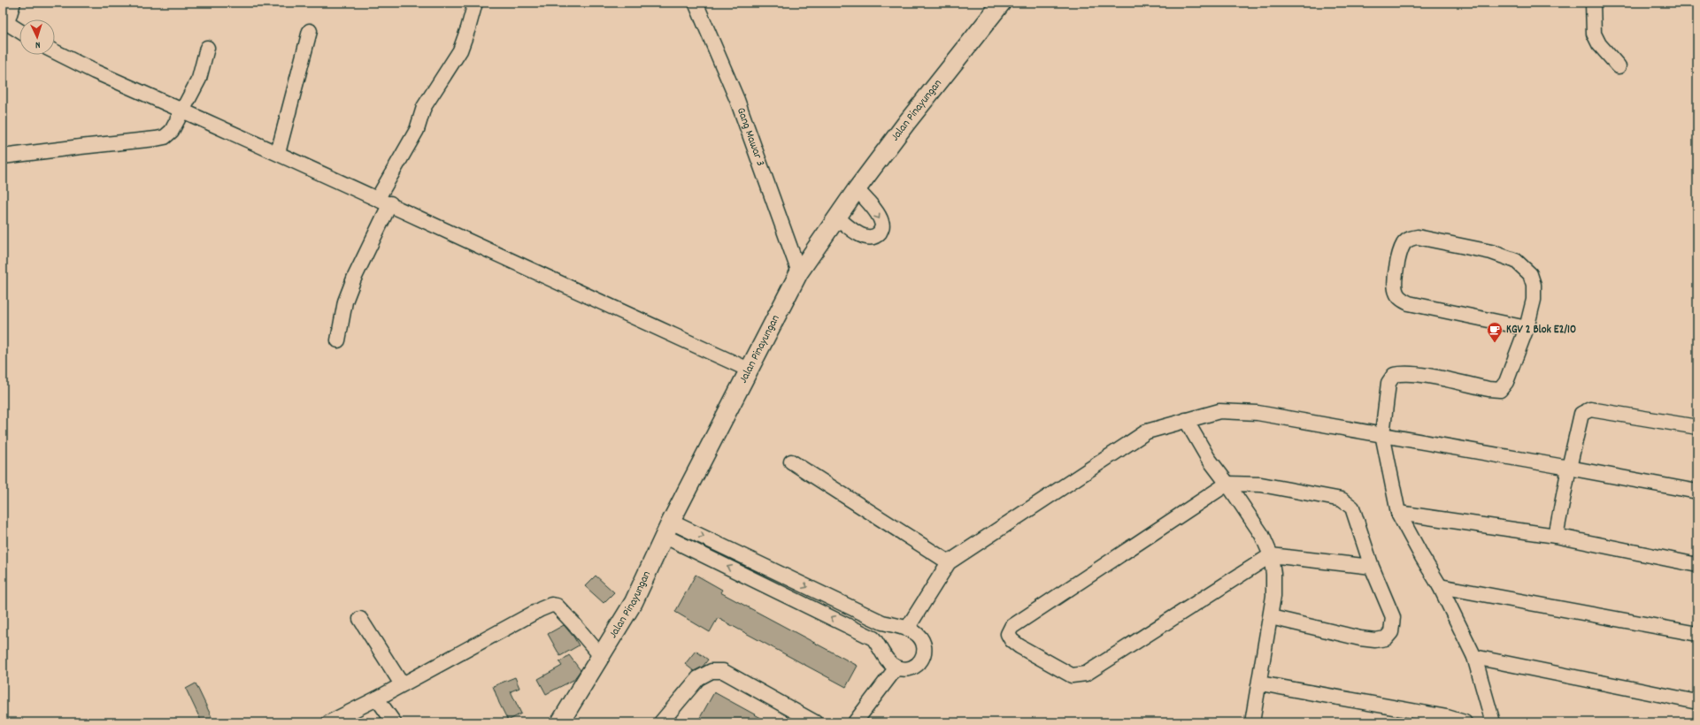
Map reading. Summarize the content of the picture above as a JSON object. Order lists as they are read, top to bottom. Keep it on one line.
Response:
{"streets":{"main road":["Jalan Pinayungan"],"street":["Gang Mawar 3"]},"crossings":[["Jalan Pinayungan","Gang Mawar 3"]],"places":{"cafe":["KGV 2 Blok E2/10"]},"north":"bottom"}
